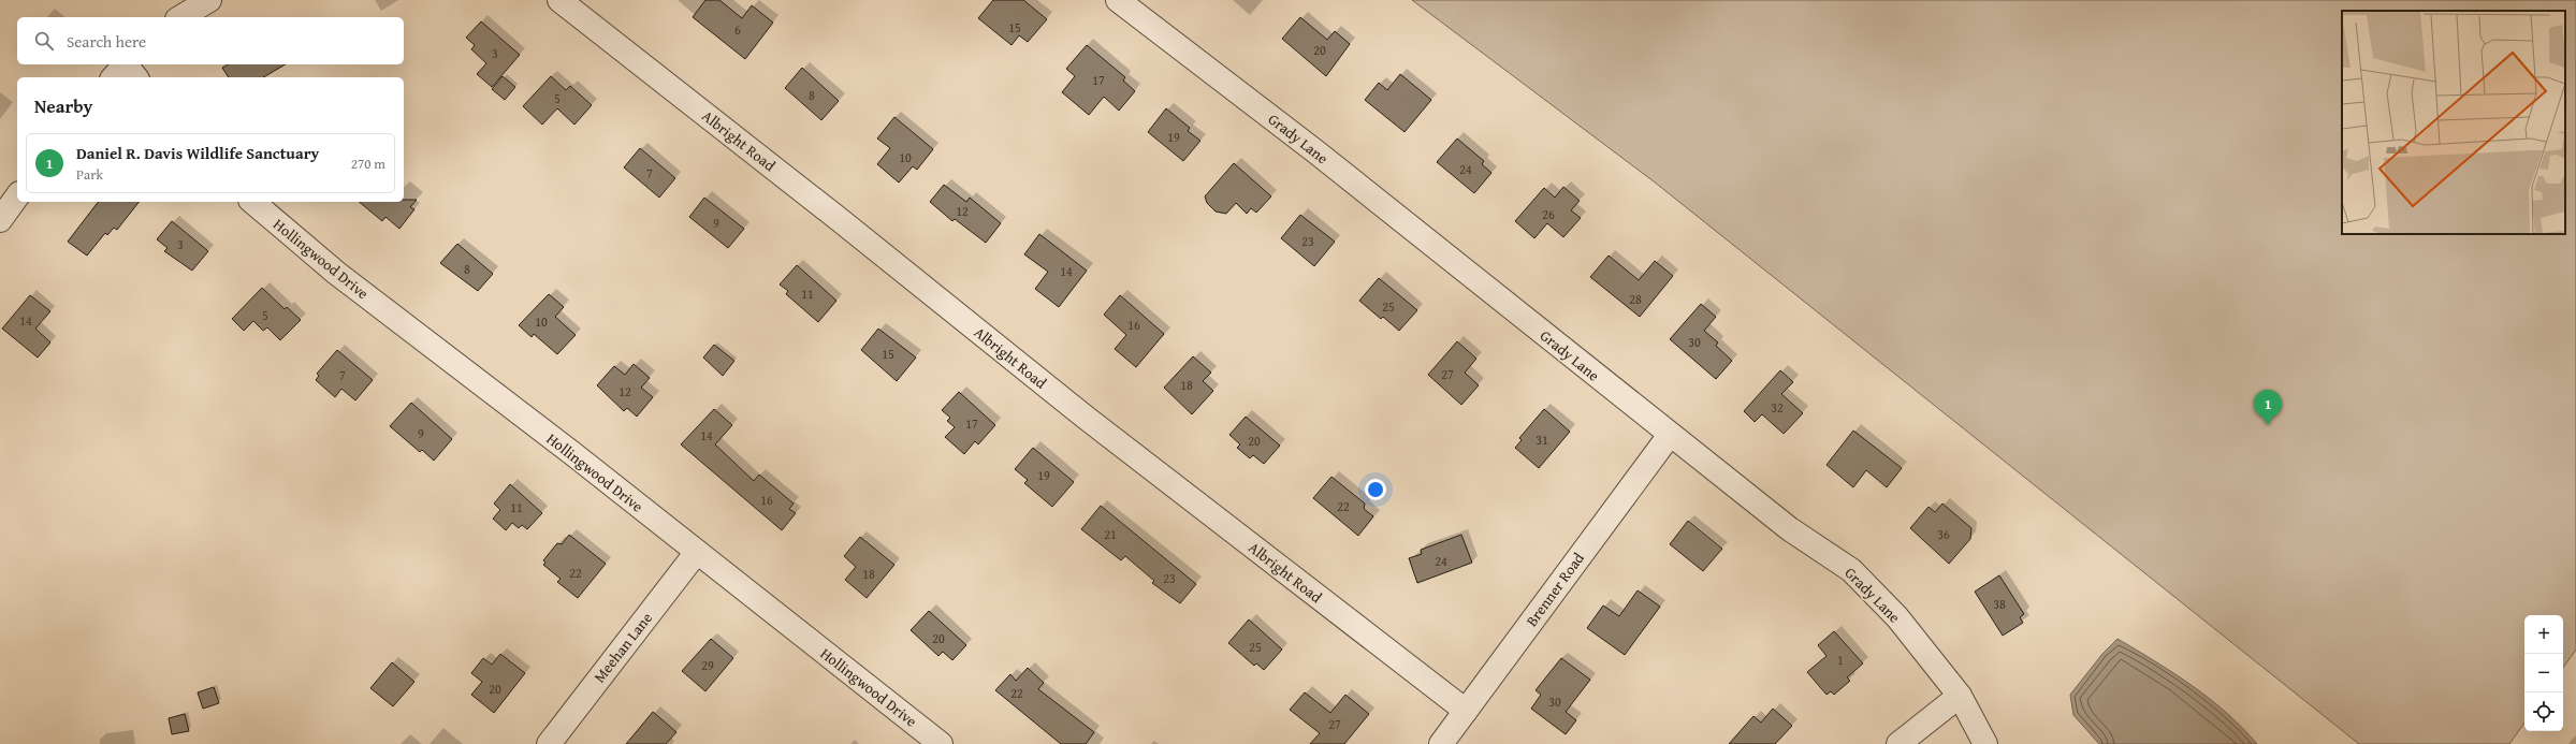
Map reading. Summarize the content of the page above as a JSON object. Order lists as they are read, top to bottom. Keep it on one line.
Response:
{"streets":{"street":["Grady Lane","Albright Road","Hollingwood Drive","Brenner Road","Meehan Lane"]},"crossings":[["Grady Lane","Brenner Road"],["Albright Road","Brenner Road"],["Hollingwood Drive","Meehan Lane"]],"house_numbers":["15","6","20","3","17","8","5","19","10","24","7","12","26","9","23","3","8","14","11","28","25","5","14","10","16","30","15","27","7","18","12","32","17","9","14","31","20","19","16","22","11","21","36","24","22","18","23","38","20","25","1","29","20","22","30","27"],"page":{"search":"Search here","heading":"Nearby","list":[{"mark":"1","name":"Daniel R. Davis Wildlife Sanctuary","note":"Park","value":"270 m"}],"pins":"1","map_buttons":["+","−"]}}
